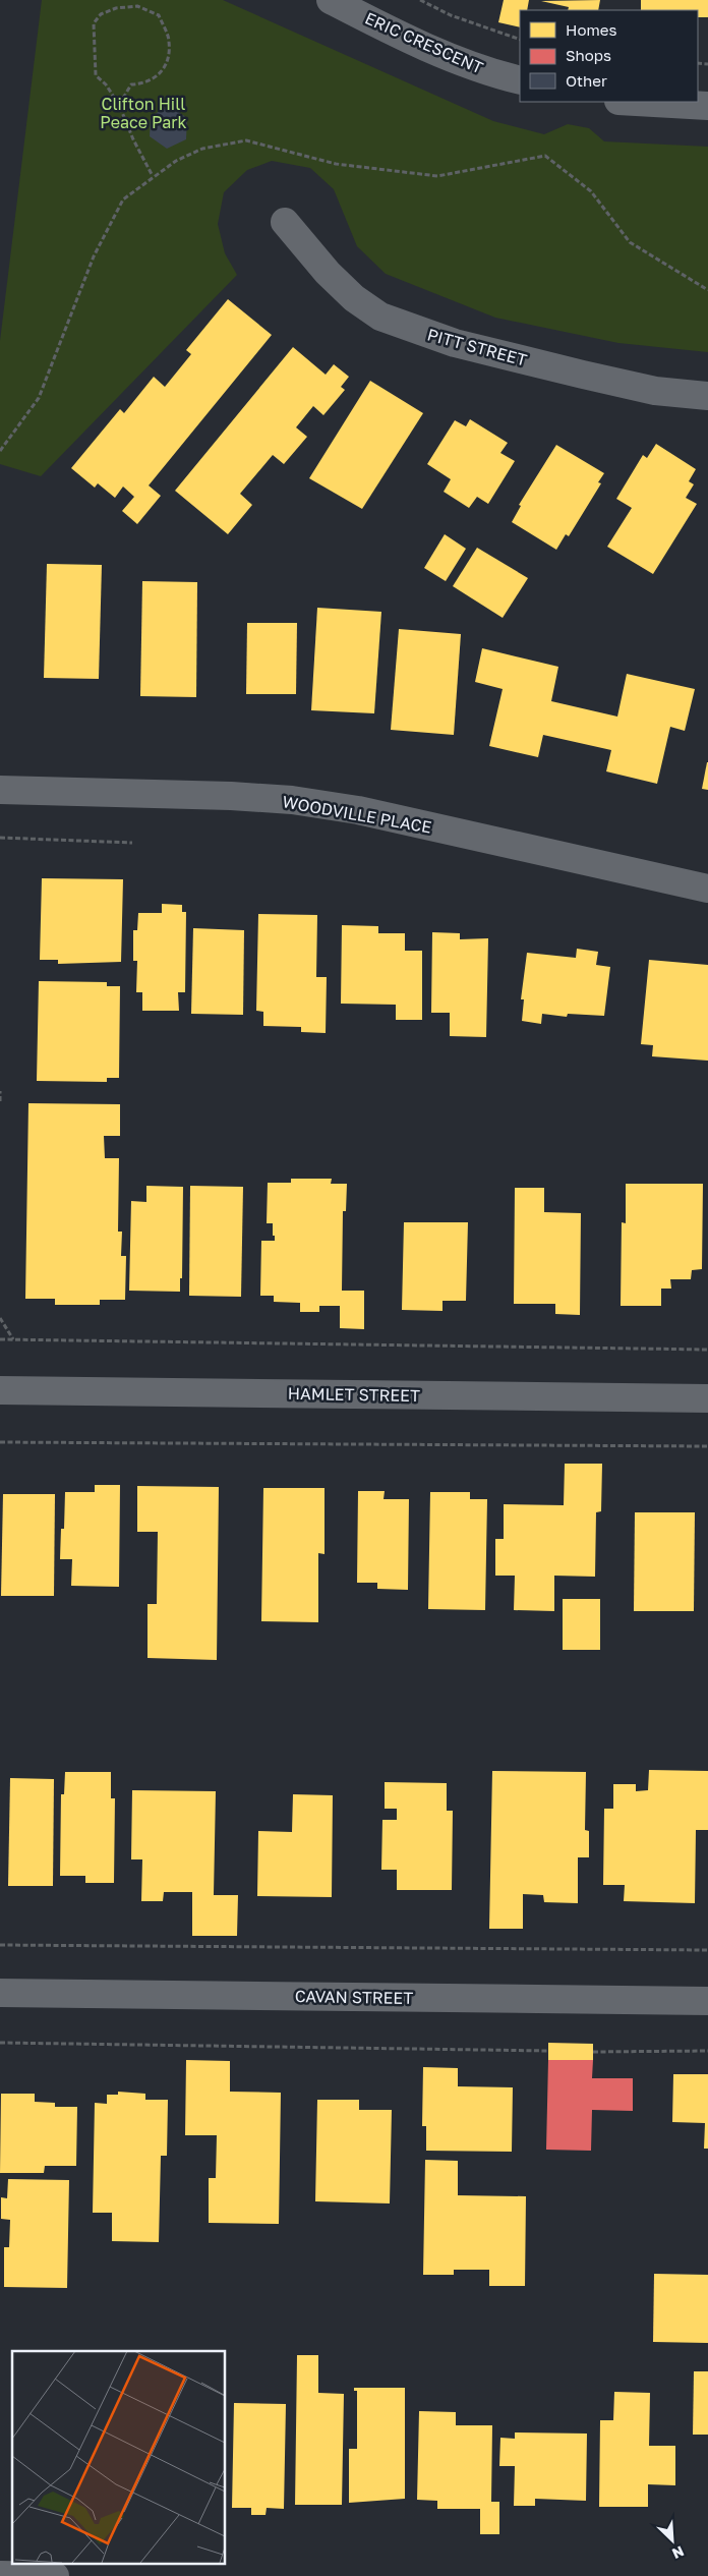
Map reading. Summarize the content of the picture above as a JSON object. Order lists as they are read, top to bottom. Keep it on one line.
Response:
{"streets":{"street":["ERIC CRESCENT","PITT STREET","WOODVILLE PLACE","HAMLET STREET","CAVAN STREET"]},"parks":["Clifton Hill Peace Park"],"legend":["Homes","Shops","Other"],"north":"bottom right"}
